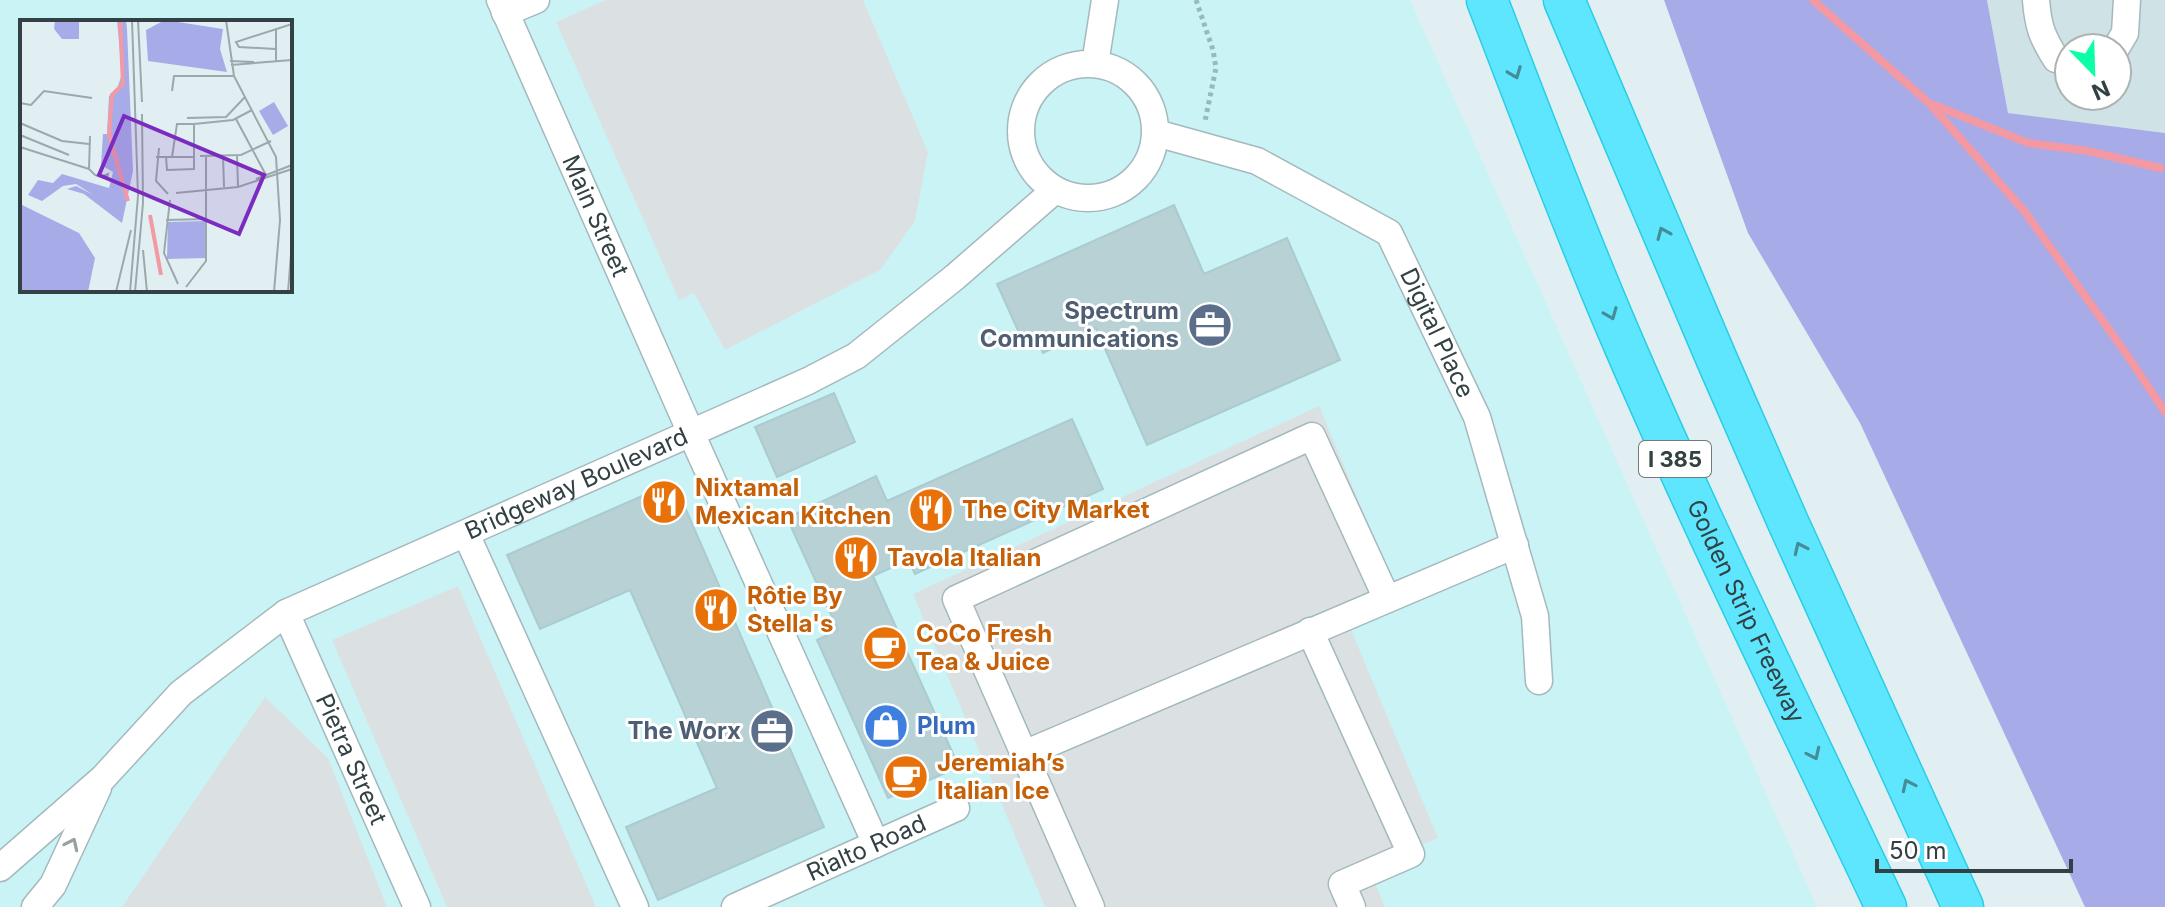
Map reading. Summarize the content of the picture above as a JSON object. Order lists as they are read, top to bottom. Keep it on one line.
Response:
{"streets":{"highway":["I 385","Golden Strip Freeway"],"street":["Main Street","Digital Place","Bridgeway Boulevard","Pietra Street","Rialto Road"]},"crossings":[["Main Street","Bridgeway Boulevard"],["Main Street","Rialto Road"],["Digital Place","Bridgeway Boulevard"],["Bridgeway Boulevard","Pietra Street"]],"places":{"office":["Spectrum Communications","The Worx"],"restaurant":["Nixtamal Mexican Kitchen","The City Market","Tavola Italian","Rôtie By Stella's"],"cafe":["CoCo Fresh Tea & Juice","Jeremiah’s Italian Ice"],"shop":["Plum"]},"scale_bar":"50 m","north":"bottom right"}
